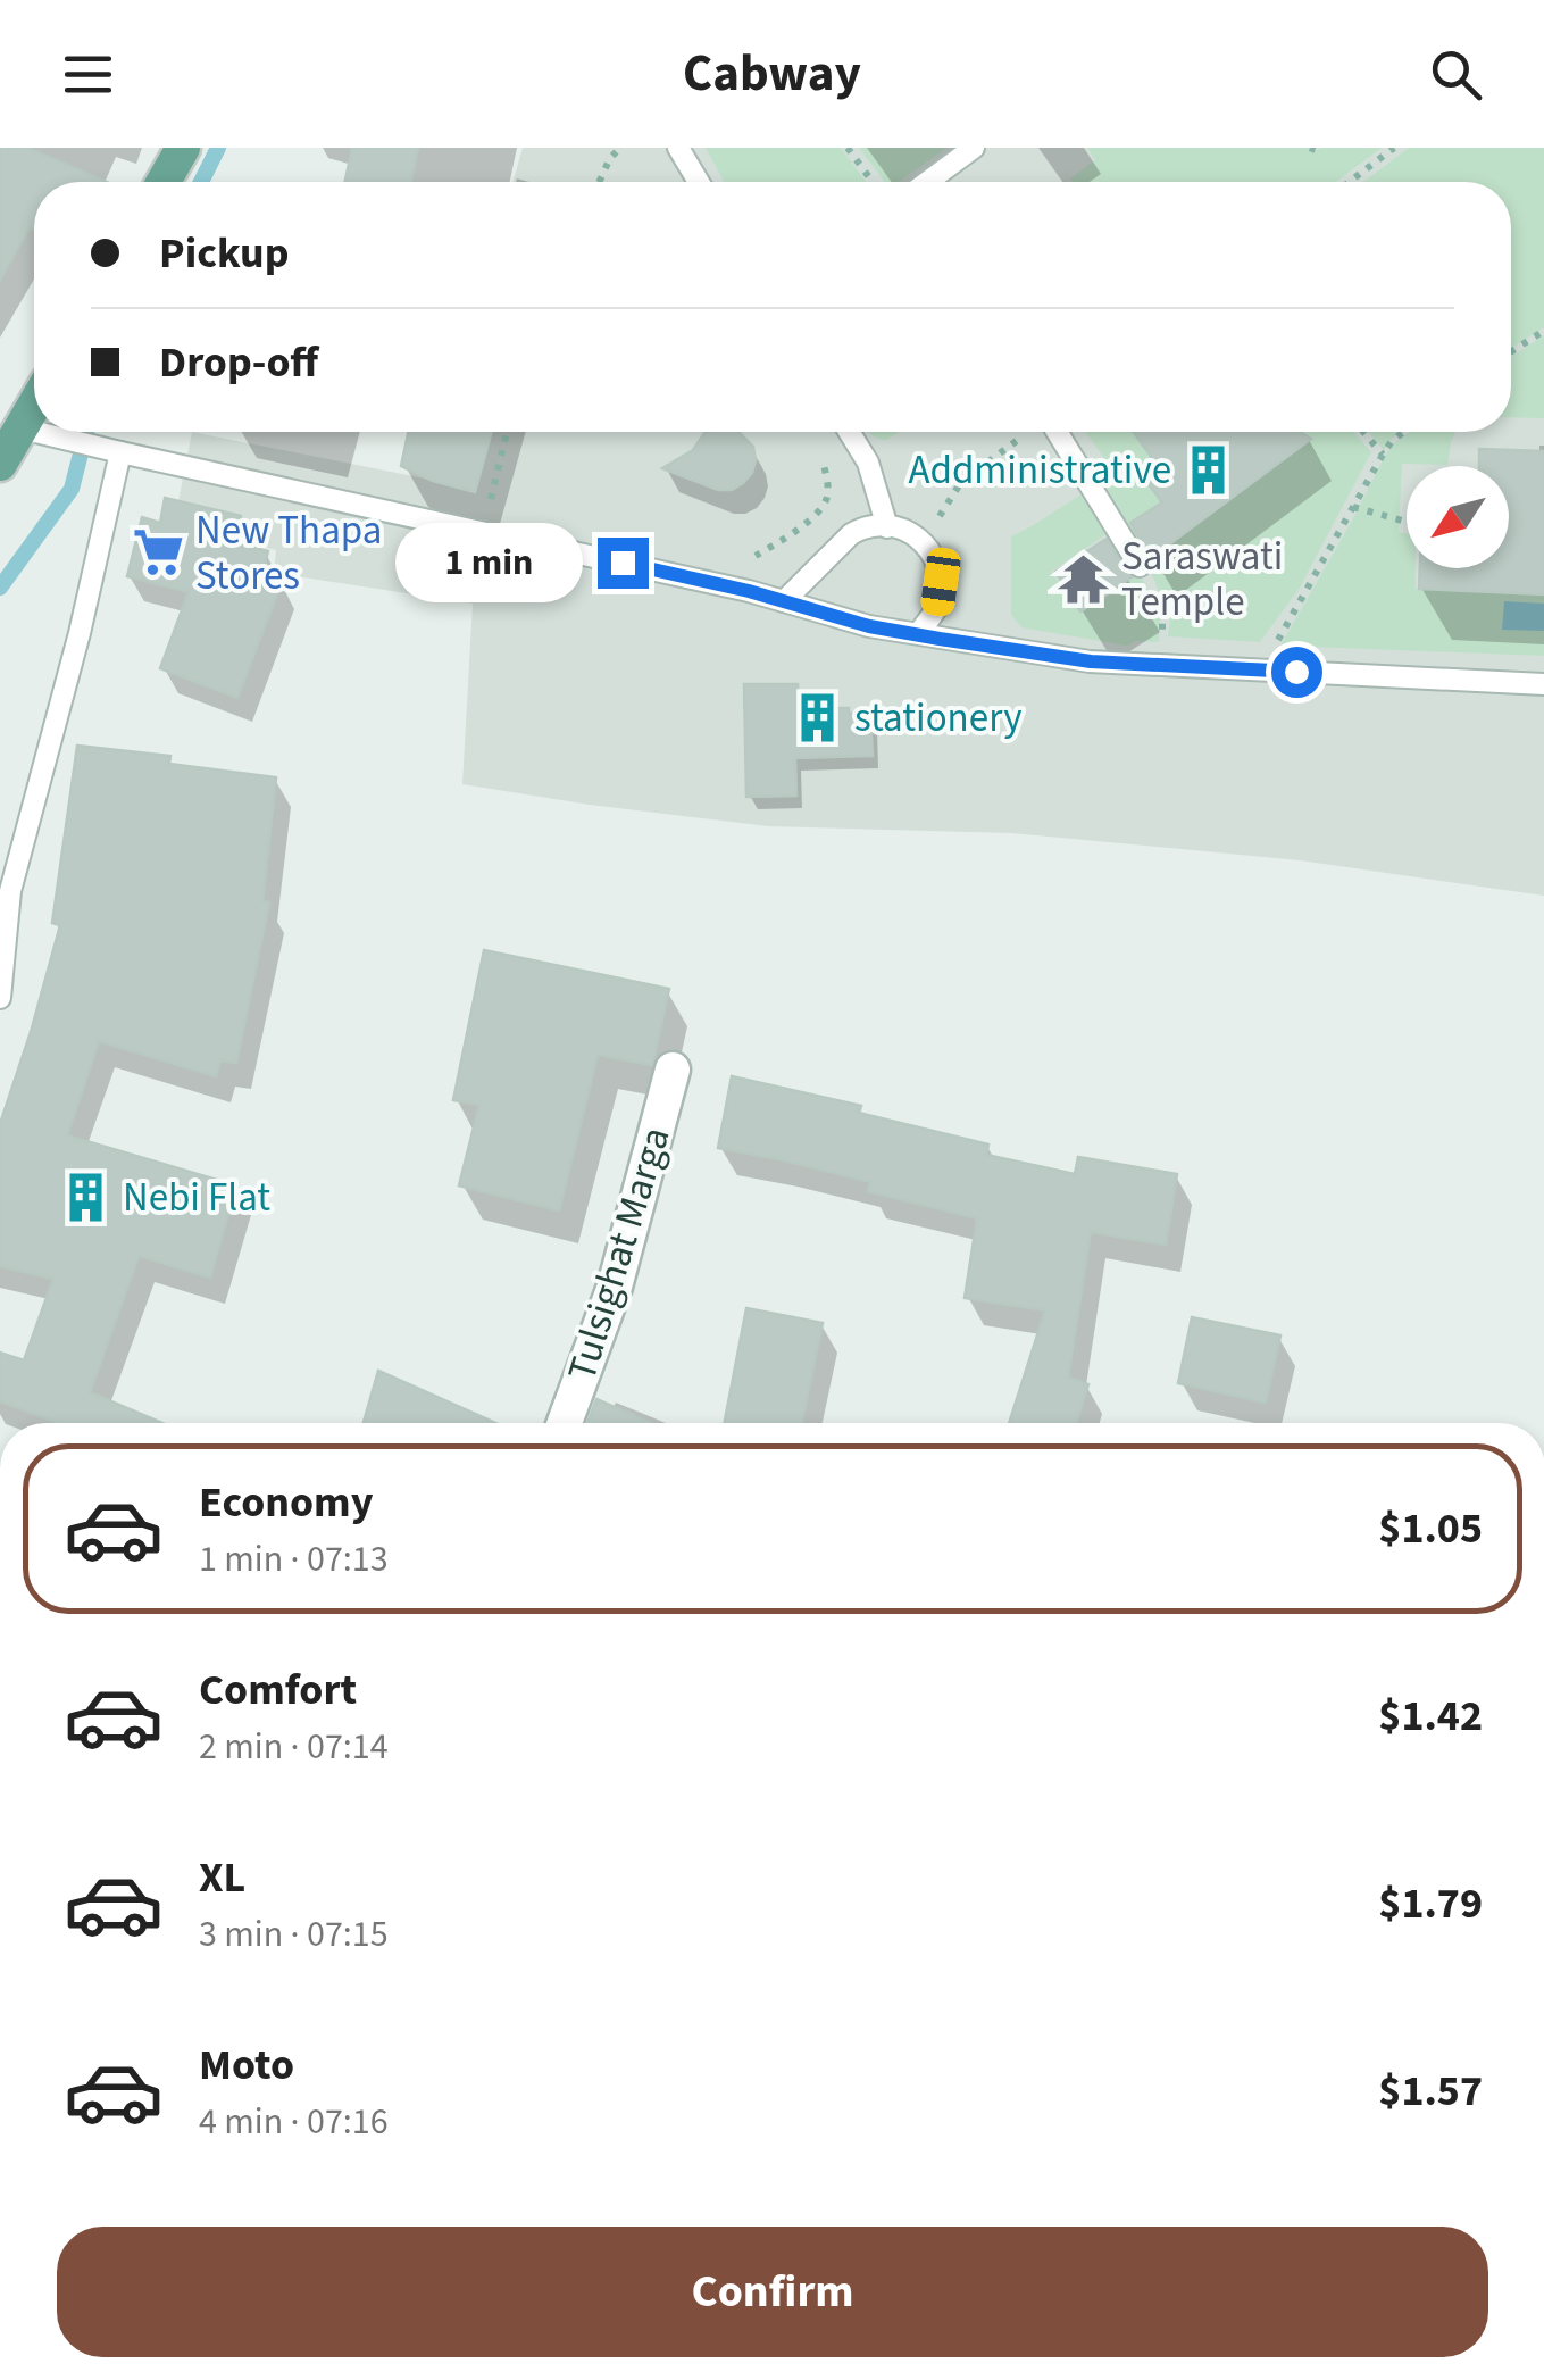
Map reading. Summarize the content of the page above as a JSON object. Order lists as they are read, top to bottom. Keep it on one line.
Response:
{"streets":{"street":["Tulsighat Marga"]},"places":{"building":["Addministrative","stationery","Nebi Flat"],"supermarket":["New Thapa Stores"],"temple":["Saraswati Temple"]},"north":"bottom left","page":{"header":"Cabway","banner":["Pickup","Drop-off"],"bubble":"1 min","list":[{"name":"Economy","note":"1 min · 07:13","value":"$1.05"},{"name":"Comfort","note":"2 min · 07:14","value":"$1.42"},{"name":"XL","note":"3 min · 07:15","value":"$1.79"},{"name":"Moto","note":"4 min · 07:16","value":"$1.57"}],"buttons":"Confirm"}}
